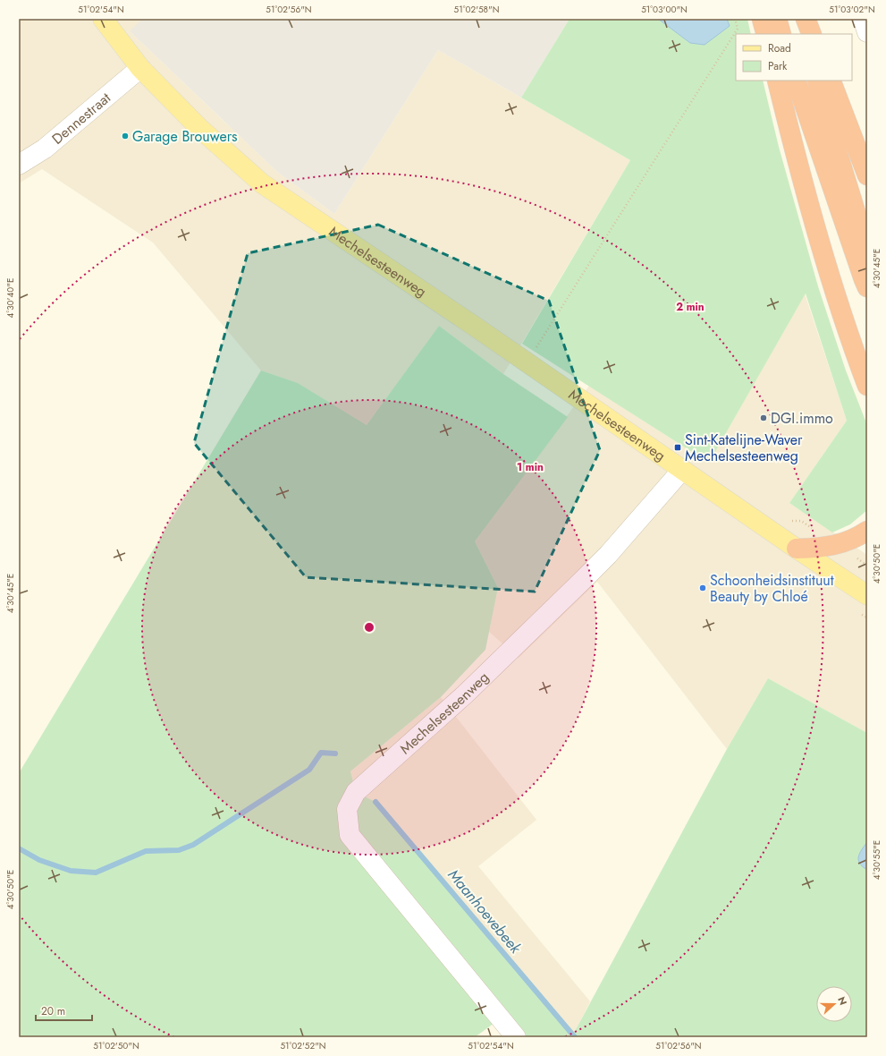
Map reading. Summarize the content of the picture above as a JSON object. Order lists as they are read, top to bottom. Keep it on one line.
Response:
{"streets":{"main road":["Mechelsesteenweg"],"street":["Dennestraat"]},"crossings":[["Dennestraat","Mechelsesteenweg"]],"water":["Maanhoevebeek"],"places":{"other":["Garage Brouwers","DGI.immo","Schoonheidsinstituut Beauty by Chloé"],"transit":["Sint-Katelijne-Waver Mechelsesteenweg"]},"legend":["Road","Park"],"scale_bar":"20 m","north":"right","coordinates":["51°02'54\"N","51°02'56\"N","51°02'58\"N","51°03'00\"N","51°03'02\"N","4°30'45\"E","4°30'40\"E","4°30'50\"E","4°30'55\"E","51°02'50\"N","51°02'52\"N"],"rings":["2 min","1 min"]}
